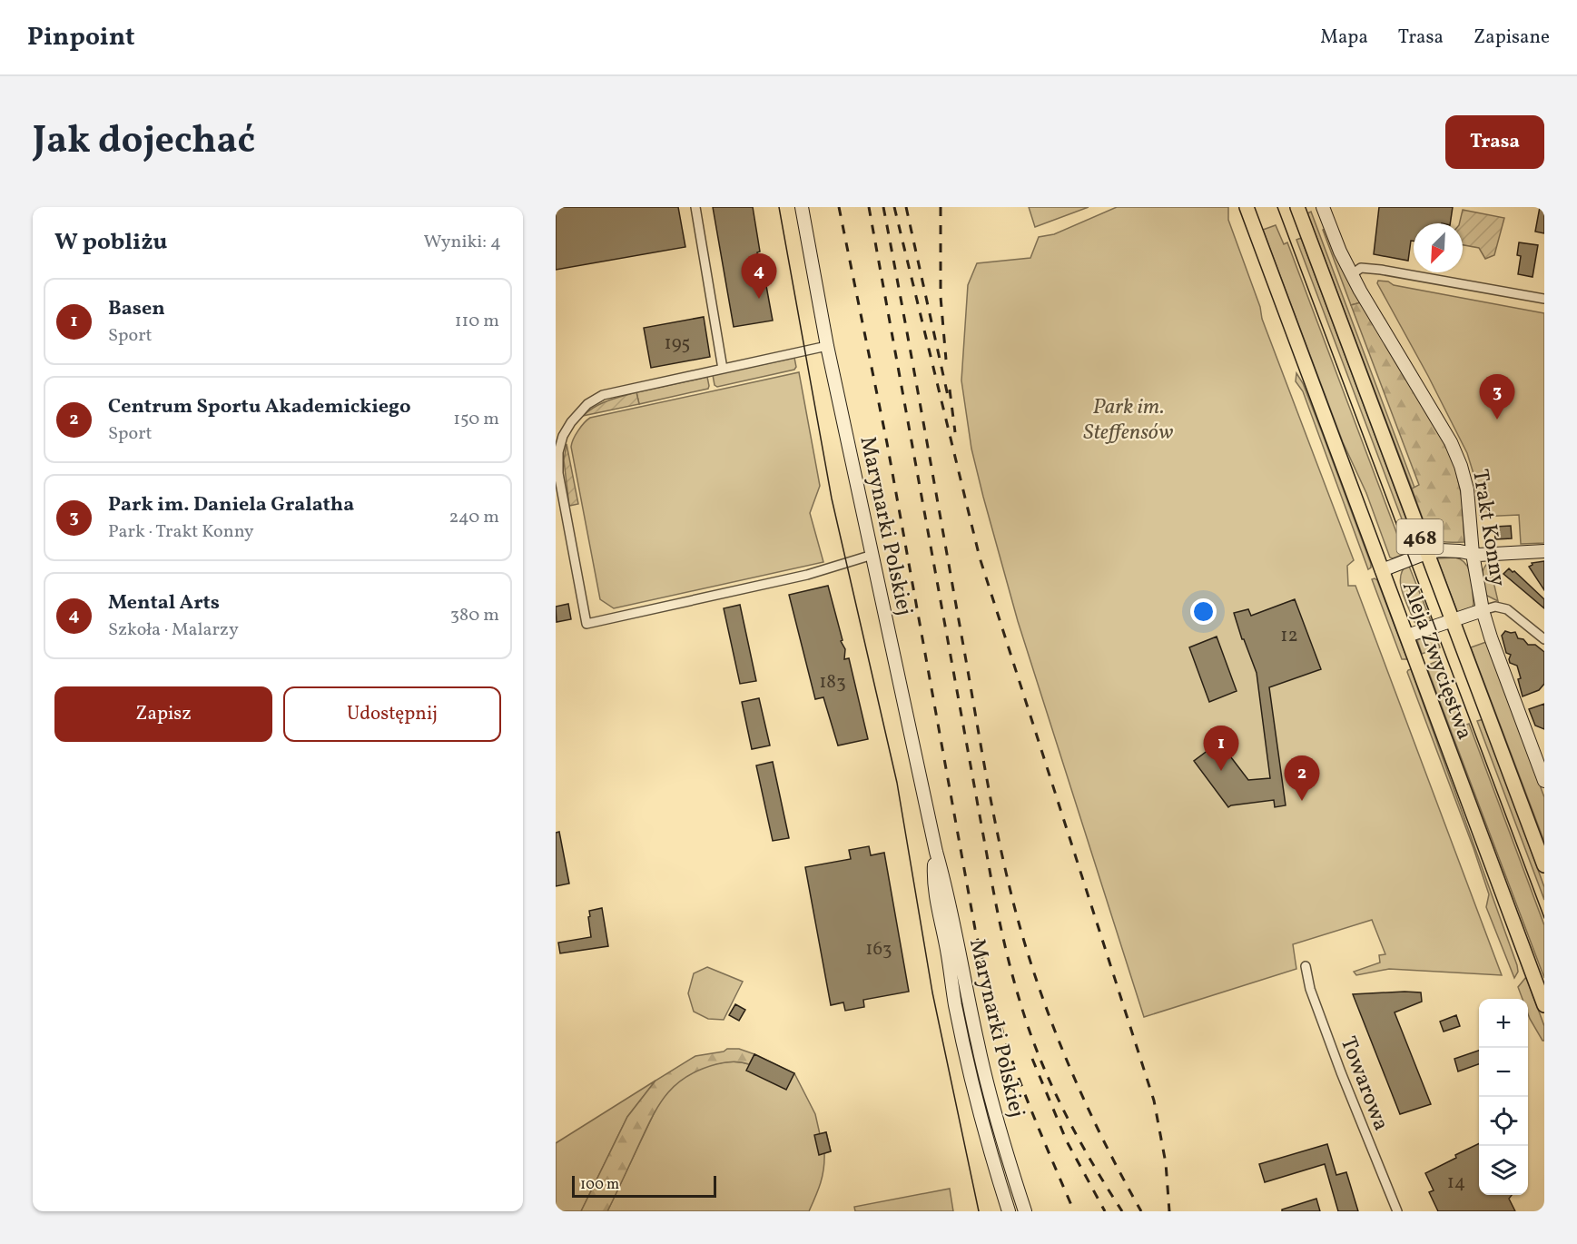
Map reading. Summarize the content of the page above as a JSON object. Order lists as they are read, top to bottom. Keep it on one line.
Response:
{"streets":{"main road":["Marynarki Polskiej","Trakt Konny","468","Aleja Zwycięstwa"],"street":["Towarowa"]},"parks":["Park im. Steffensów"],"house_numbers":["195","12","183","163","14"],"scale_bar":"100 m","north":"bottom left","page":{"header":"Pinpoint","nav":["Mapa","Trasa","Zapisane"],"title":"Jak dojechać","buttons":["Trasa",["Zapisz","Udostępnij"]],"heading":["W pobliżu","Wyniki: 4"],"pins":["4","3","1","2"],"list":[{"mark":"1","name":"Basen","note":"Sport","value":"110 m"},{"mark":"2","name":"Centrum Sportu Akademickiego","note":"Sport","value":"150 m"},{"mark":"3","name":"Park im. Daniela Gralatha","note":"Park · Trakt Konny","value":"240 m"},{"mark":"4","name":"Mental Arts","note":"Szkoła · Malarzy","value":"380 m"}],"map_buttons":["+","−"],"scale":"100 m"}}
